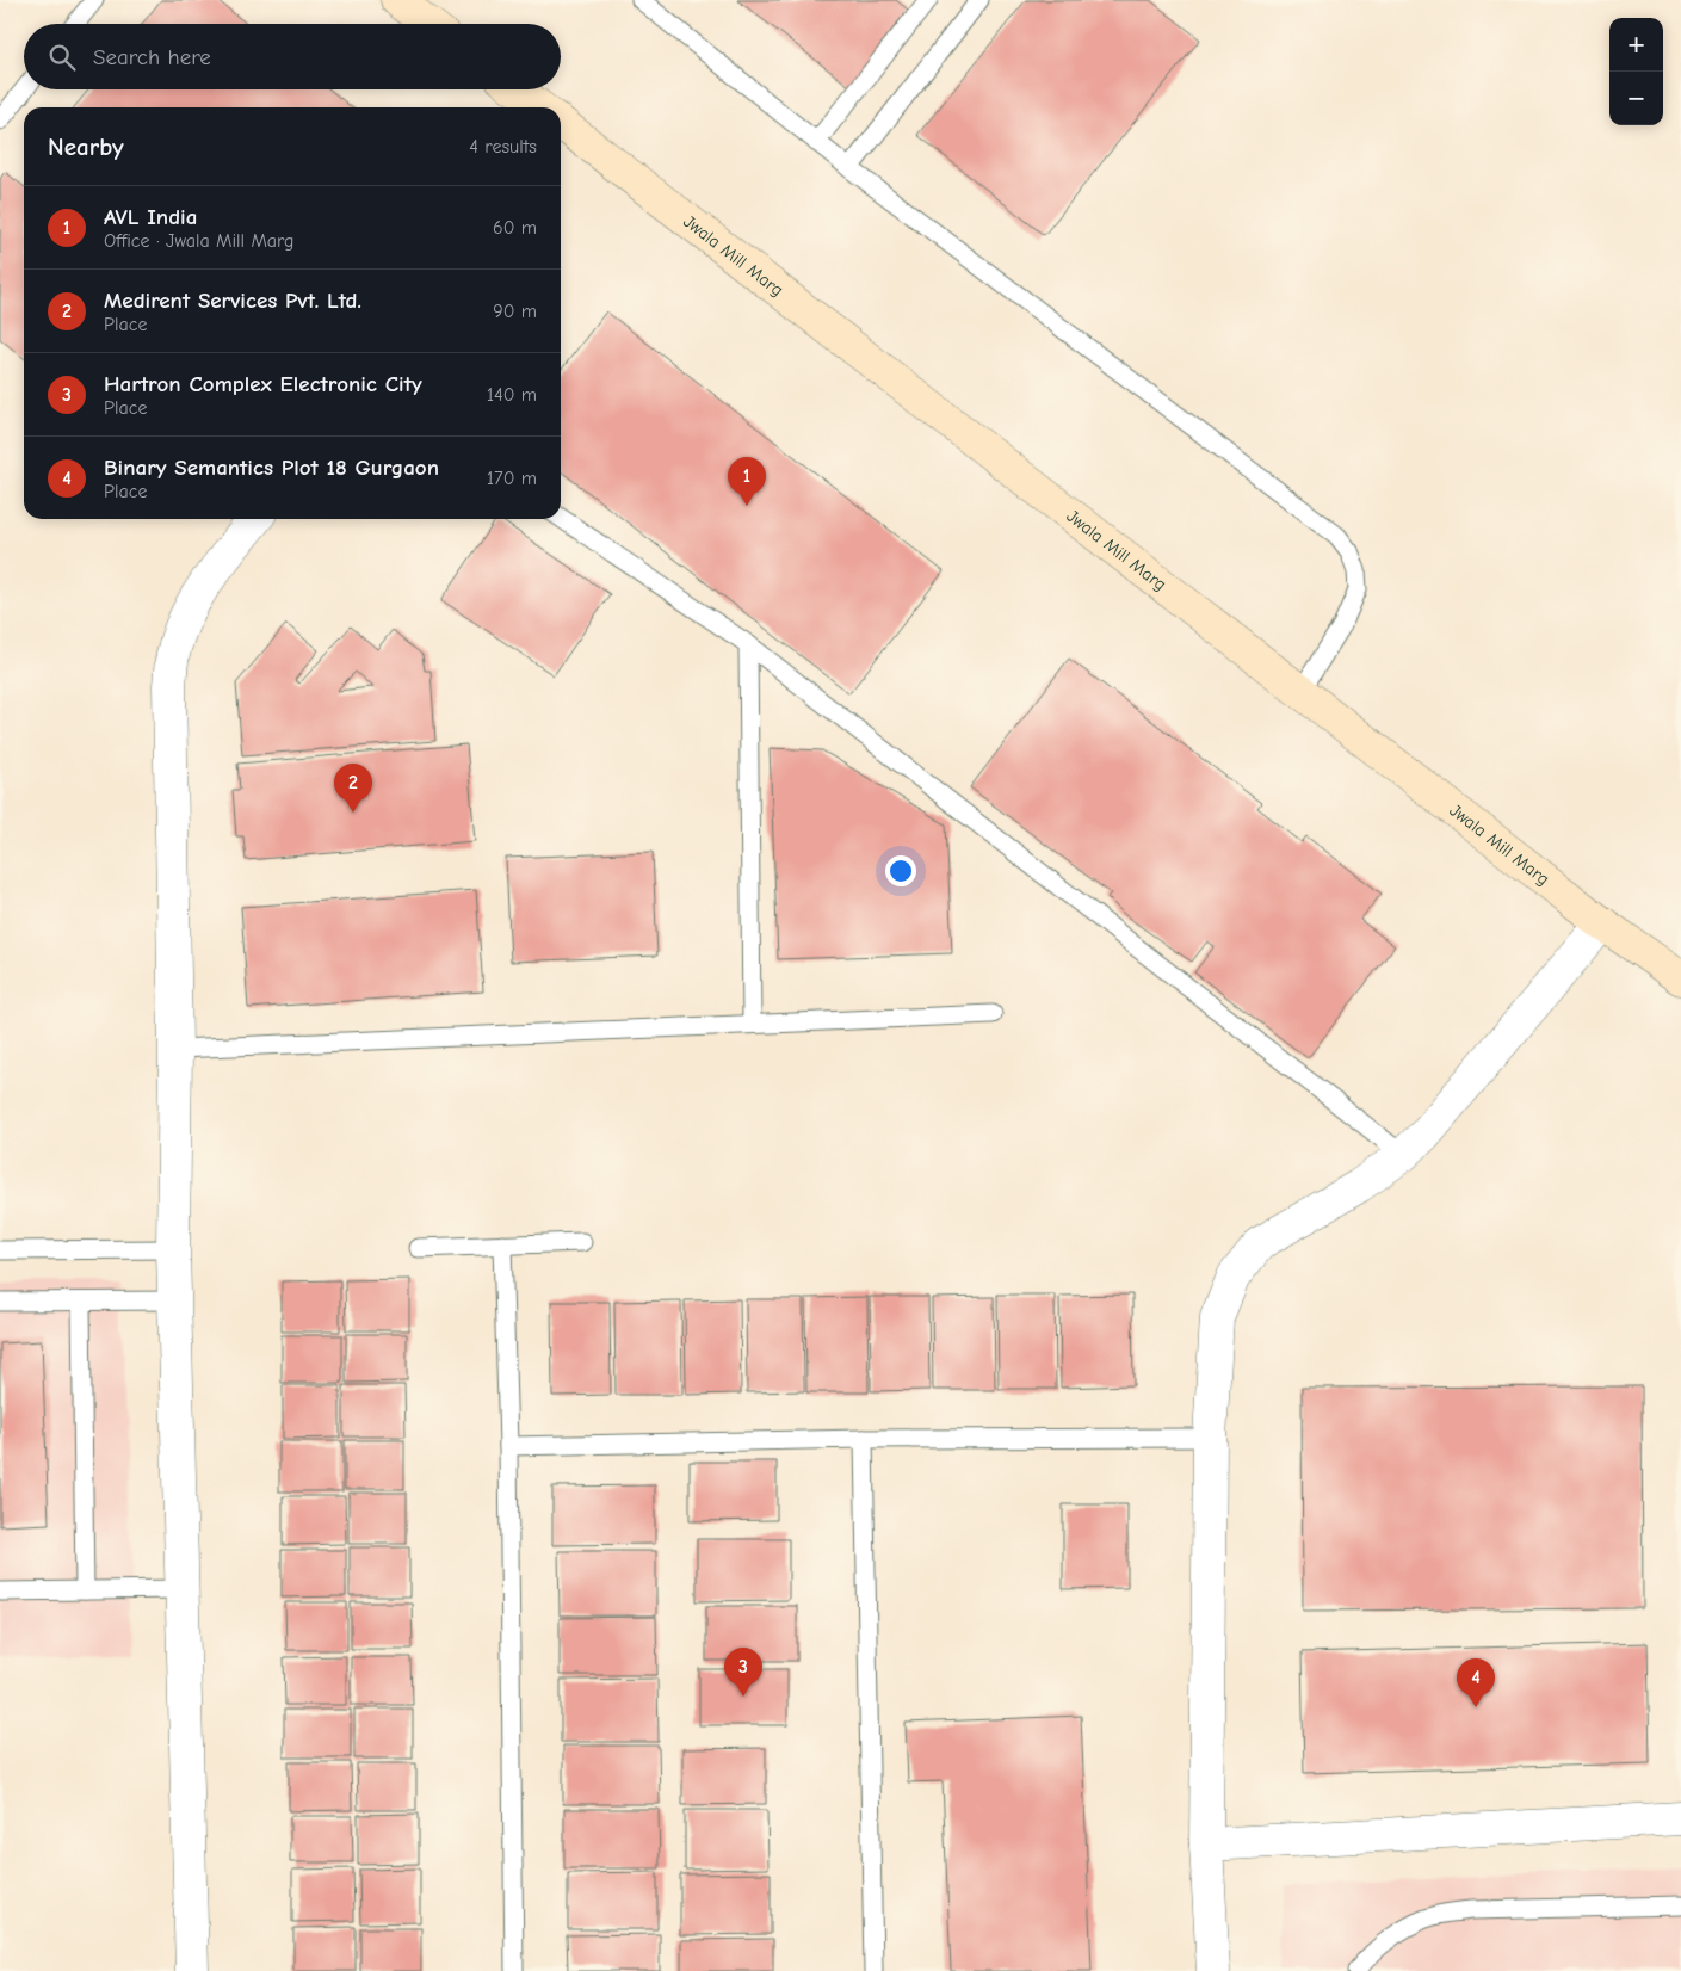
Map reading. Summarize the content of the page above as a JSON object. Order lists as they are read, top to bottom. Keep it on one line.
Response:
{"streets":{"street":["Jwala Mill Marg"]},"page":{"map_buttons":["+","−"],"search":"Search here","heading":["Nearby","4 results"],"list":[{"mark":"1","name":"AVL India","note":"Office · Jwala Mill Marg","value":"60 m"},{"mark":"2","name":"Medirent Services Pvt. Ltd.","note":"Place","value":"90 m"},{"mark":"3","name":"Hartron Complex Electronic City","note":"Place","value":"140 m"},{"mark":"4","name":"Binary Semantics Plot 18 Gurgaon","note":"Place","value":"170 m"}],"pins":["1","2","3","4"]}}
